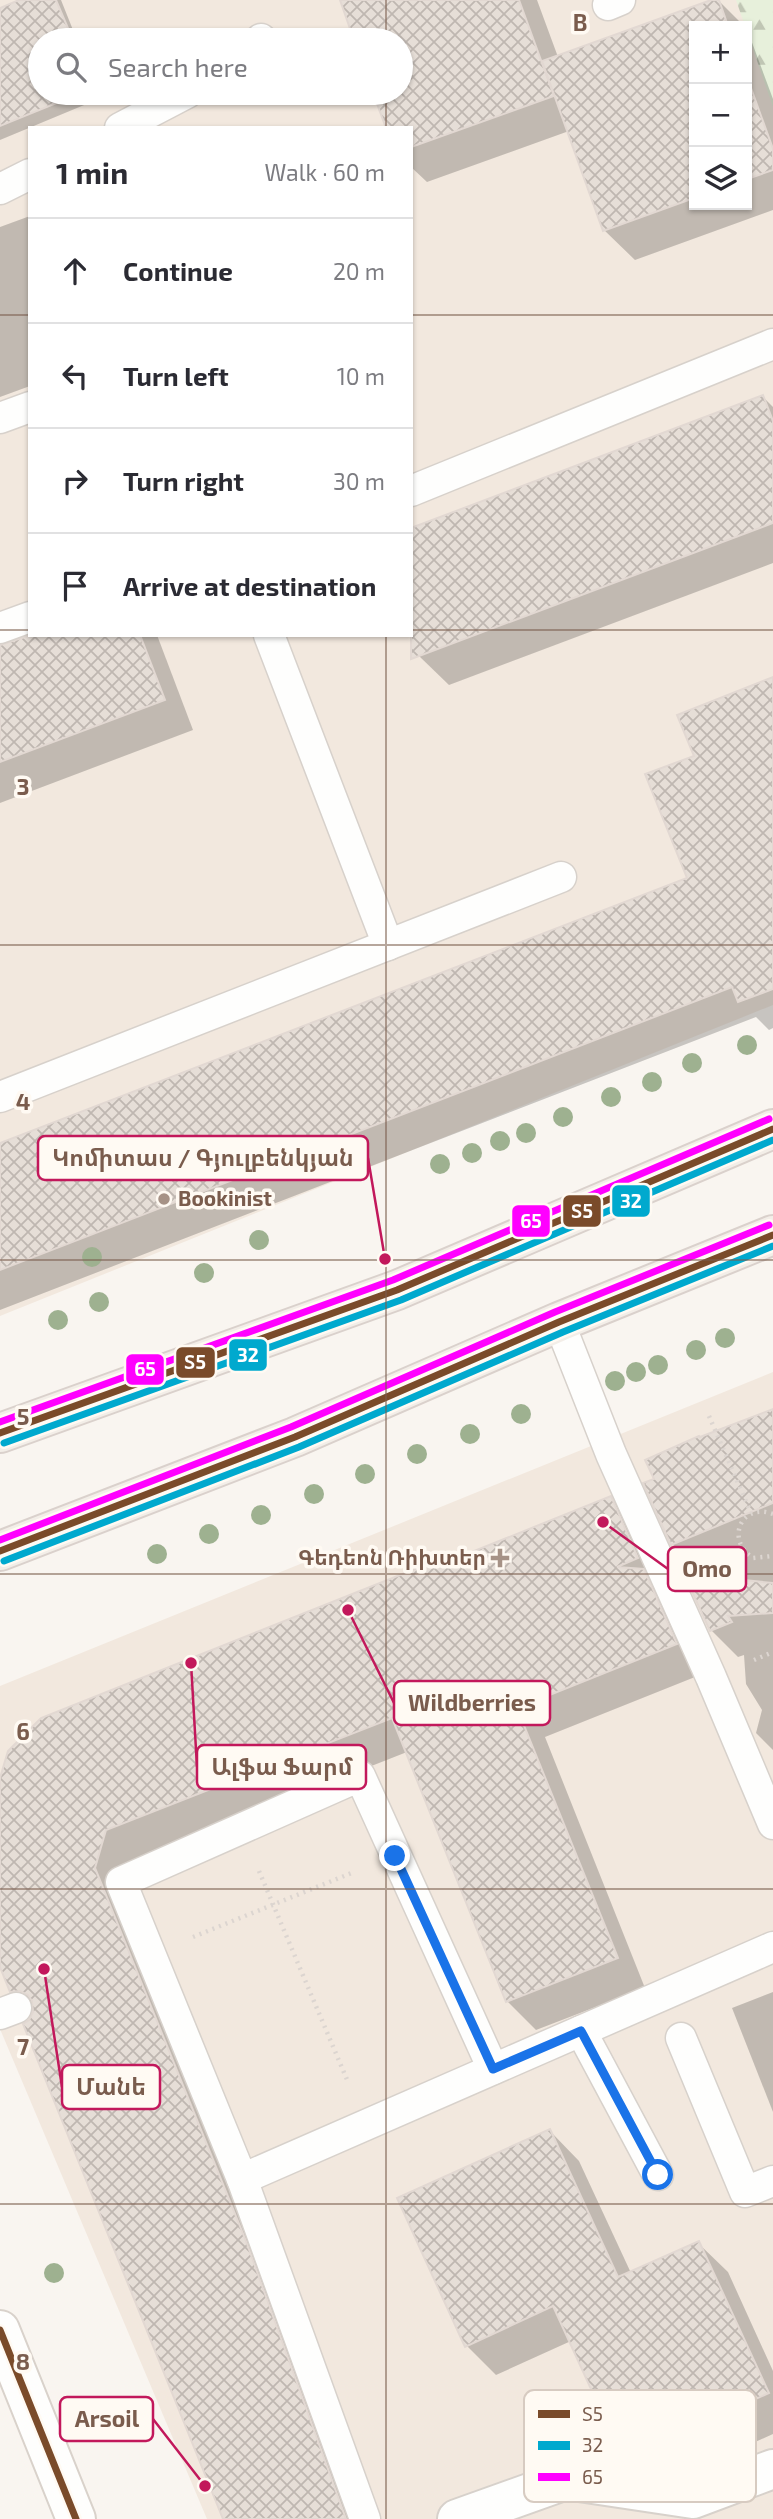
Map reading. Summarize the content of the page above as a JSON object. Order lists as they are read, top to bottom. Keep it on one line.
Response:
{"places":{"other":["Bookinist","Կոմիտաս / Գյուլբենկյան","Omo","Wildberries","Ալֆա Ֆարմ","Մանե","Arsoil"],"health":["Գեդեոն Ռիխտեր"]},"lines":["transit line 65","transit line Տ5","transit line 32"],"legend":["Տ5","32","65"],"page":{"map_buttons":["+","−"],"search":"Search here","heading":["1 min","Walk · 60 m"],"list":[["Continue","20 m"],["Turn left","10 m"],["Turn right","30 m"],"Arrive at destination"]},"grid":{"columns":["B"],"rows":["3","4","5","6","7","8"]}}
